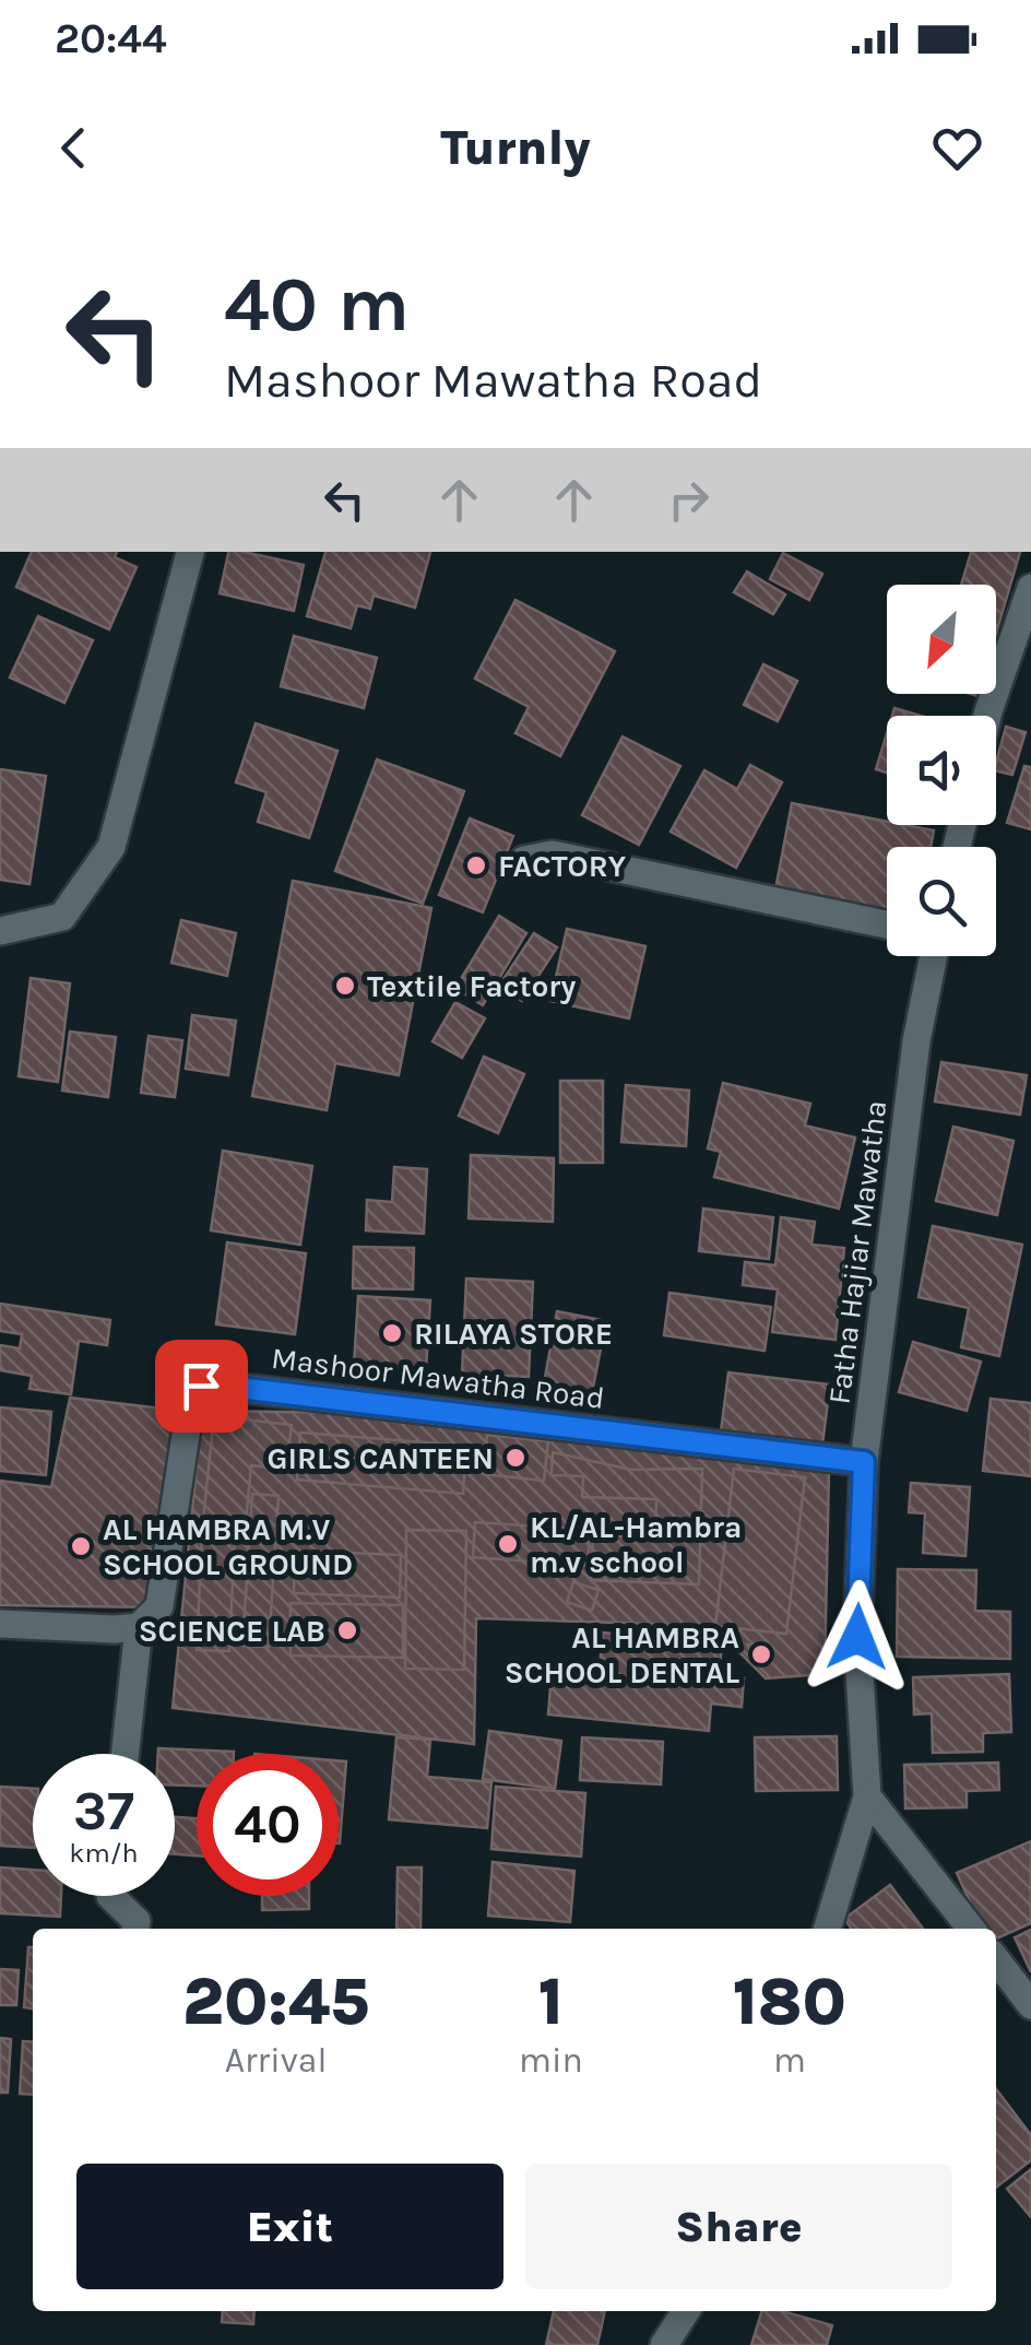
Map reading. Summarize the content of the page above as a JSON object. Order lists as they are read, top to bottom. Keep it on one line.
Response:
{"streets":{"street":["Fatha Hajiar Mawatha","Mashoor Mawatha Road"]},"crossings":[["Fatha Hajiar Mawatha","Mashoor Mawatha Road"]],"places":["FACTORY","Textile Factory","RILAYA STORE","GIRLS CANTEEN","KL/AL-Hambra m.v school","AL HAMBRA M.V SCHOOL GROUND","SCIENCE LAB","AL HAMBRA SCHOOL DENTAL"],"north":"bottom left","page":{"status":"20:44","header":"Turnly","turn":["40 m","Mashoor Mawatha Road"],"speed":"37 km/h","limit":"40","eta":["20:45","Arrival","1","min","180","m"],"buttons":["Exit","Share"]}}
